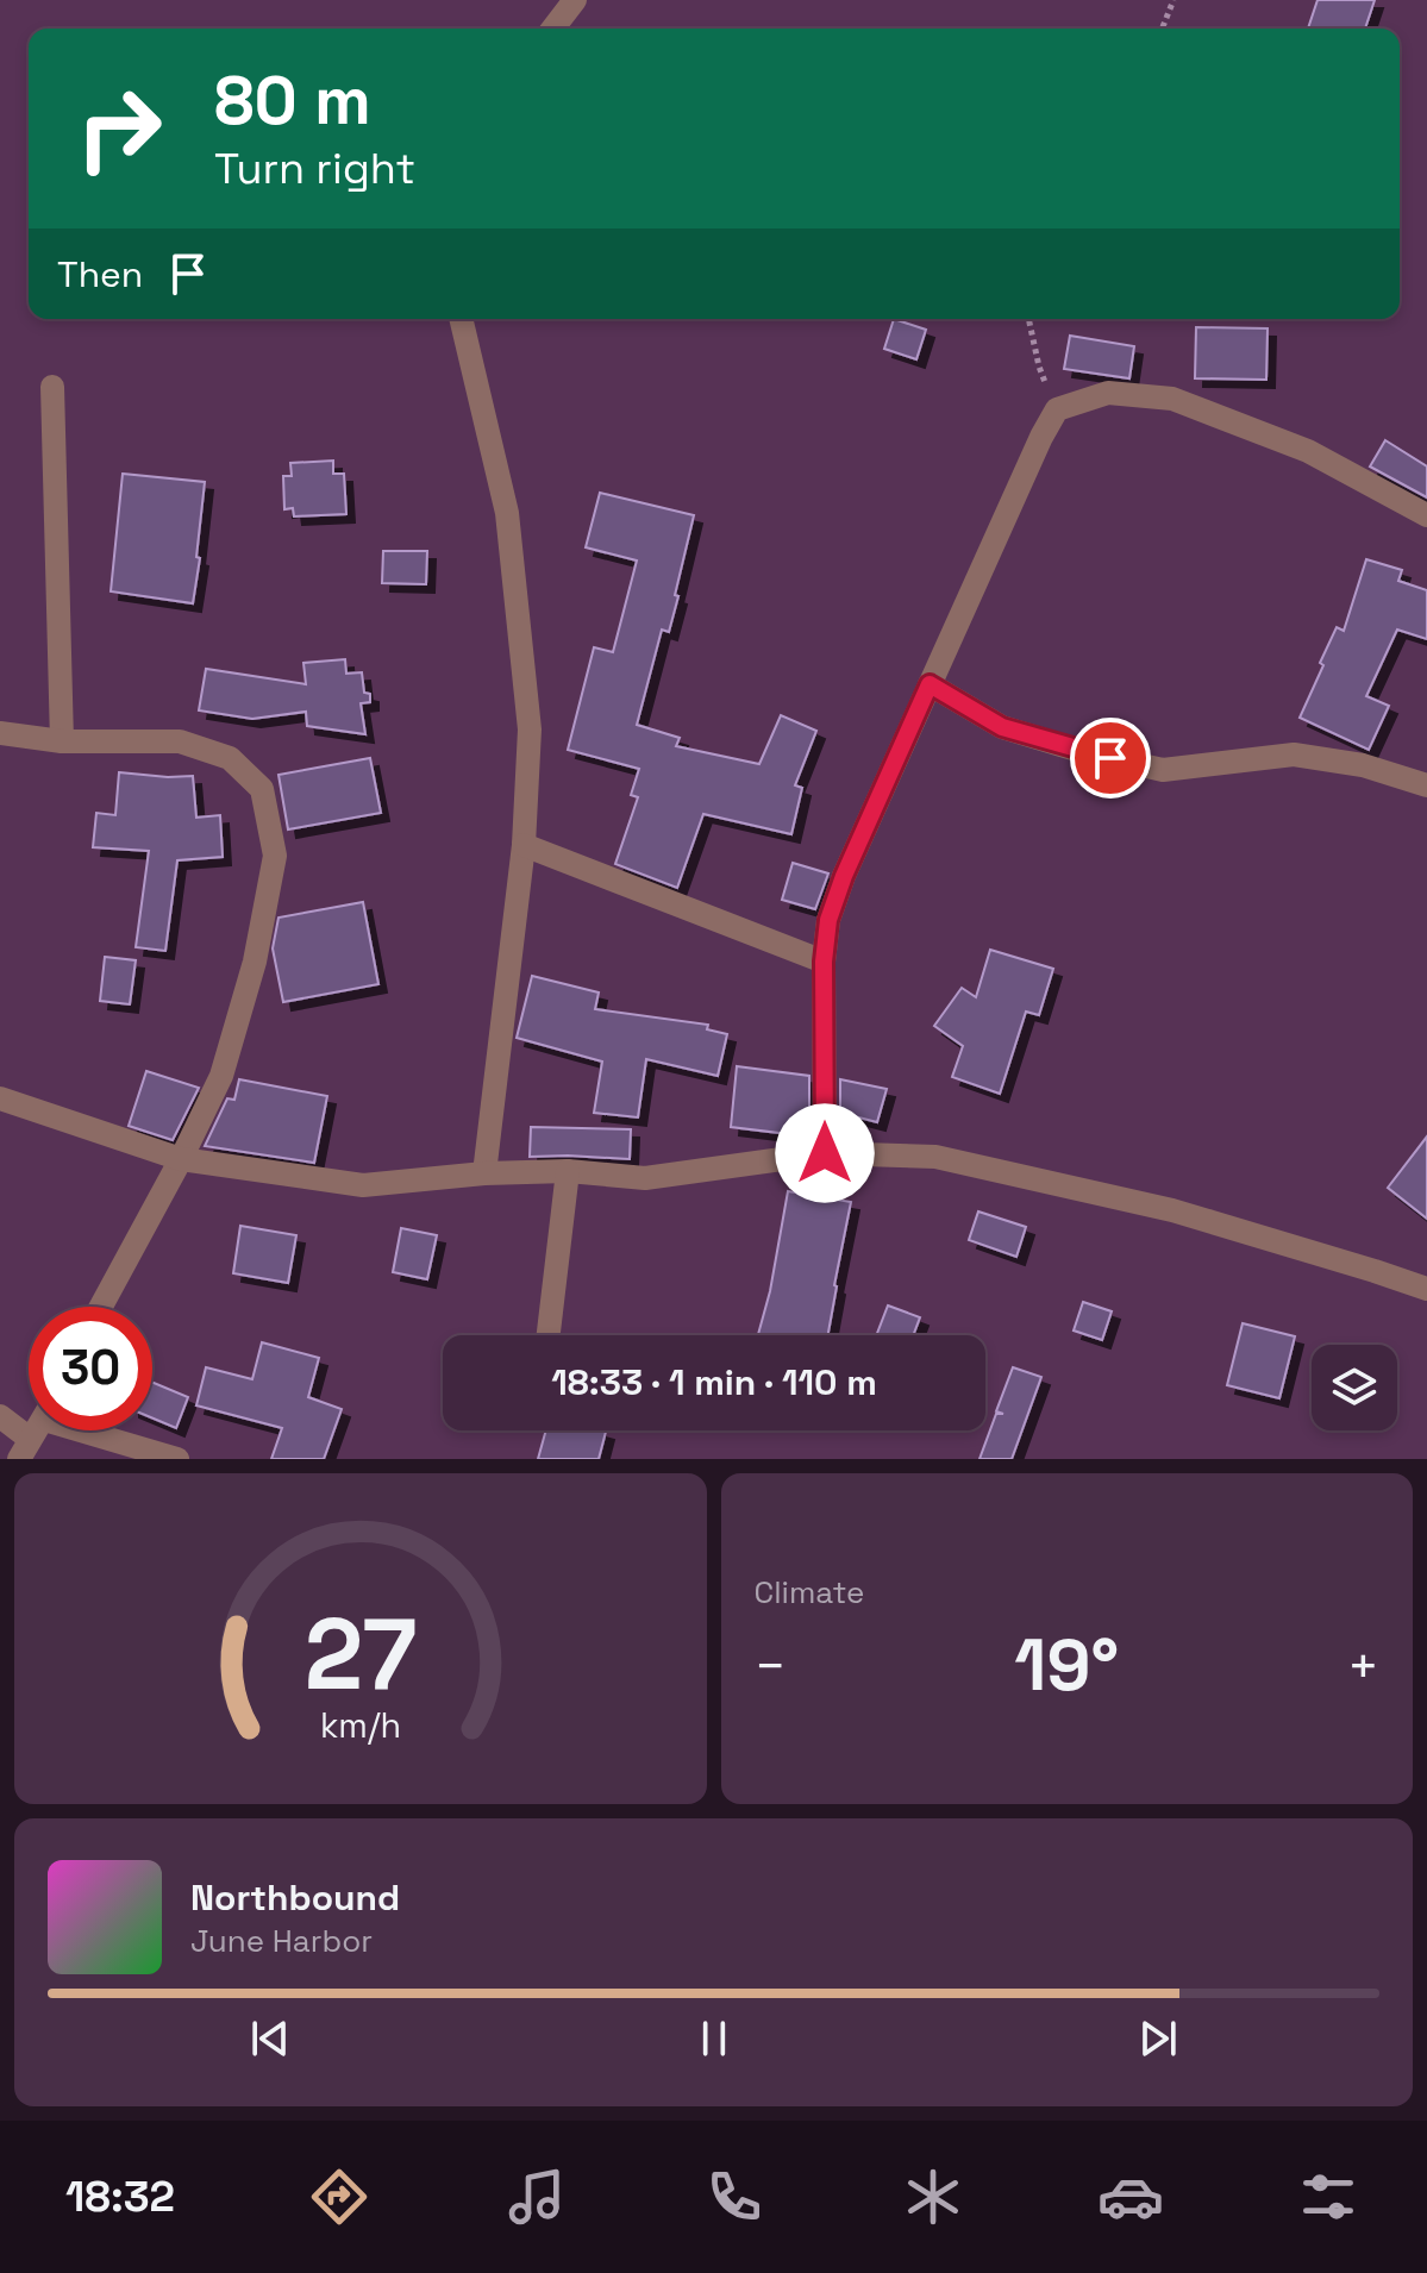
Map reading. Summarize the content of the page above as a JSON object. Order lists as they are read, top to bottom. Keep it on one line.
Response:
{"page":{"turn":["80 m","Turn right"],"then":"Then","limit":"30","trip":"18:33 · 1 min · 110 m","tile":"Climate","heat":["−","19°","+"],"song":["Northbound","June Harbor"],"tabs":"18:32","gauge":["27","km/h"]}}
